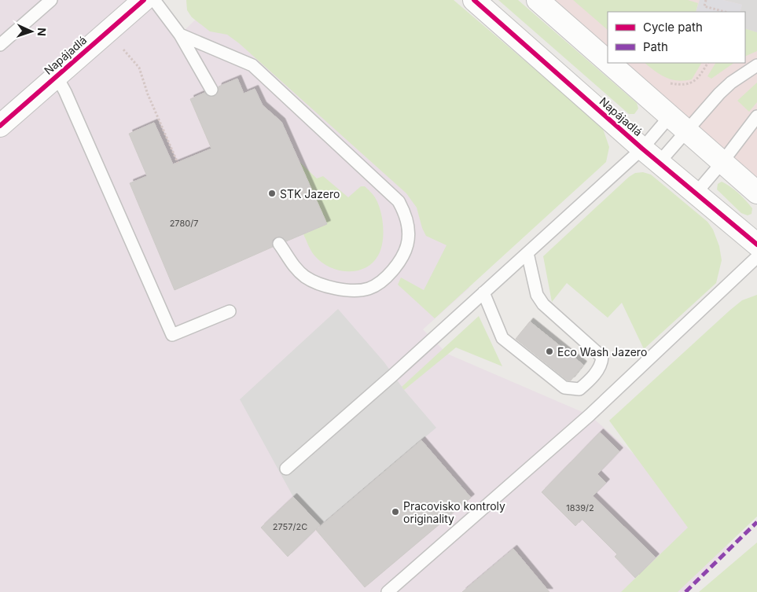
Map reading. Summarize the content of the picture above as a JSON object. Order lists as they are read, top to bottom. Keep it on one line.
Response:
{"streets":{"street":["Napájadlá"]},"places":["STK Jazero","Eco Wash Jazero","Pracovisko kontroly originality"],"house_numbers":["2780/7","1839/2","2757/2C"],"legend":["Cycle path","Path"],"north":"right"}
